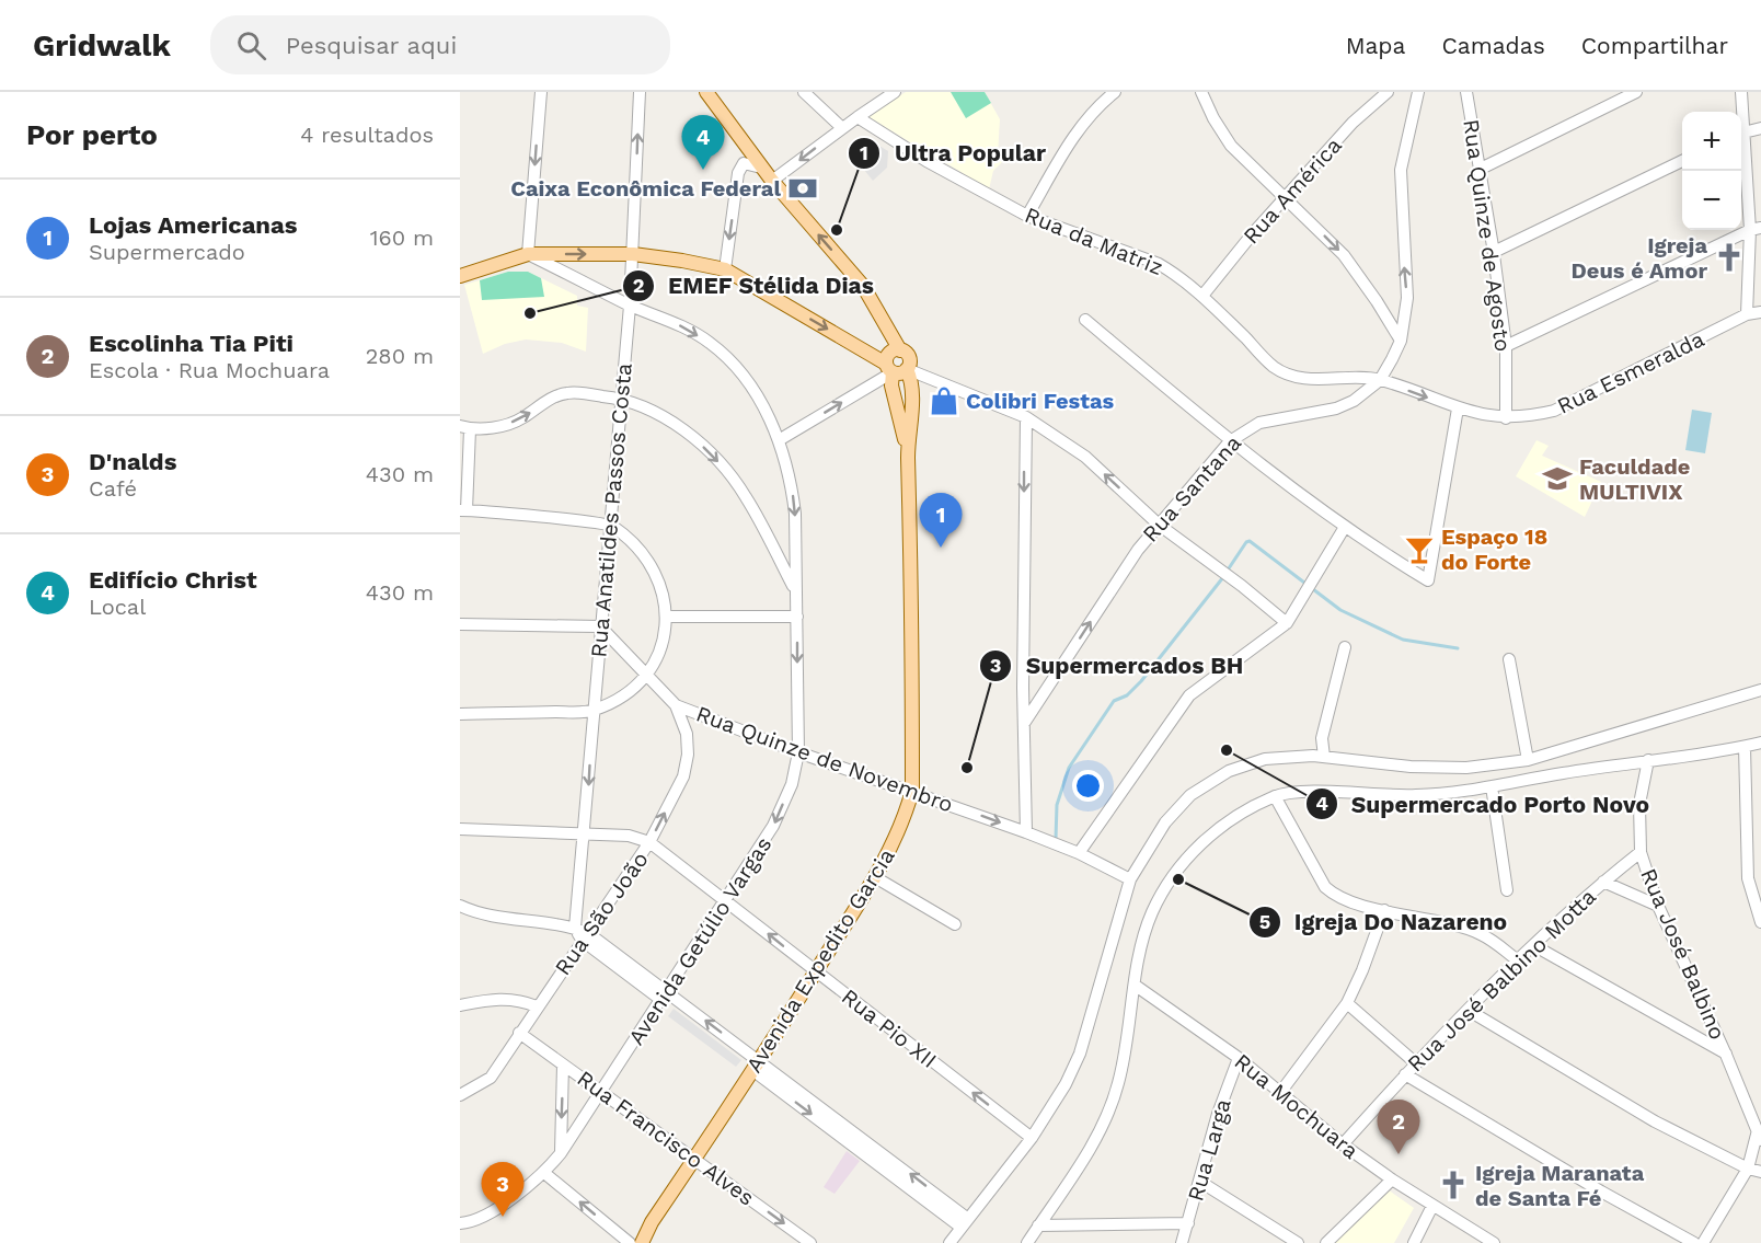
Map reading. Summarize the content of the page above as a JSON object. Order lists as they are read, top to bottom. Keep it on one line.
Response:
{"streets":{"main road":["Avenida Expedito Garcia"],"street":["Rua América","Rua Quinze de Agosto","Rua da Matriz","Rua Esmeralda","Rua Santana","Rua Anatildes Passos Costa","Rua Quinze de Novembro","Rua São João","Avenida Getúlio Vargas","Rua José Balbino","Rua José Balbino Motta","Rua Pio XII","Rua Mochuara","Rua Francisco Alves","Rua Larga"]},"crossings":[["Rua América","Rua da Matriz"],["Rua Quinze de Agosto","Rua Esmeralda"],["Rua da Matriz","Rua Esmeralda"],["Rua da Matriz","Rua Santana"],["Rua Anatildes Passos Costa","Rua Quinze de Novembro"],["Rua Anatildes Passos Costa","Rua Pio XII"],["Rua Quinze de Novembro","Rua São João"],["Rua Quinze de Novembro","Avenida Getúlio Vargas"],["Rua Quinze de Novembro","Avenida Expedito Garcia"],["Rua São João","Rua Pio XII"],["Rua São João","Rua Francisco Alves"],["Avenida Getúlio Vargas","Rua Pio XII"],["Avenida Getúlio Vargas","Rua Francisco Alves"],["Rua José Balbino","Rua José Balbino Motta"],["Avenida Expedito Garcia","Rua Pio XII"],["Avenida Expedito Garcia","Rua Francisco Alves"],["Rua José Balbino Motta","Rua Mochuara"],["Rua Mochuara","Rua Larga"]],"one_way":["Avenida Getúlio Vargas","Rua Pio XII","Rua Francisco Alves"],"places":{"bank":["Caixa Econômica Federal"],"other":["Ultra Popular","EMEF Stélida Dias","Supermercado Porto Novo","Supermercados BH","Igreja Do Nazareno"],"church":["Igreja Deus é Amor","Igreja Maranata de Santa Fé"],"shop":["Colibri Festas"],"school or university":["Faculdade MULTIVIX"],"bar":["Espaço 18 do Forte"]},"page":{"header":"Gridwalk","search":"Pesquisar aqui","nav":["Mapa","Camadas","Compartilhar"],"heading":["Por perto","4 resultados"],"map_buttons":["+","−"],"pins":["4","1","2","3"],"list":[{"mark":"1","name":"Lojas Americanas","note":"Supermercado","value":"160 m"},{"mark":"2","name":"Escolinha Tia Piti","note":"Escola · Rua Mochuara","value":"280 m"},{"mark":"3","name":"D'nalds","note":"Café","value":"430 m"},{"mark":"4","name":"Edifício Christ","note":"Local","value":"430 m"}]}}
